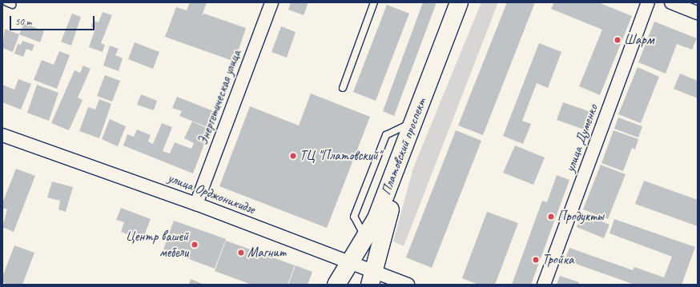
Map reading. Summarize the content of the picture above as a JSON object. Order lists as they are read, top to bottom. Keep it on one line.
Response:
{"streets":{"main road":["Платовский проспект"],"street":["Энергетическая улица","улица Думенко","улица Орджоникидзе"]},"crossings":[["Энергетическая улица","улица Орджоникидзе"],["Платовский проспект","улица Орджоникидзе"]],"places":["Шарм","ТЦ \"Платовский\"","Продукты","Центр вашей мебели","Магнит","Тройка"],"scale_bar":"50 m"}
